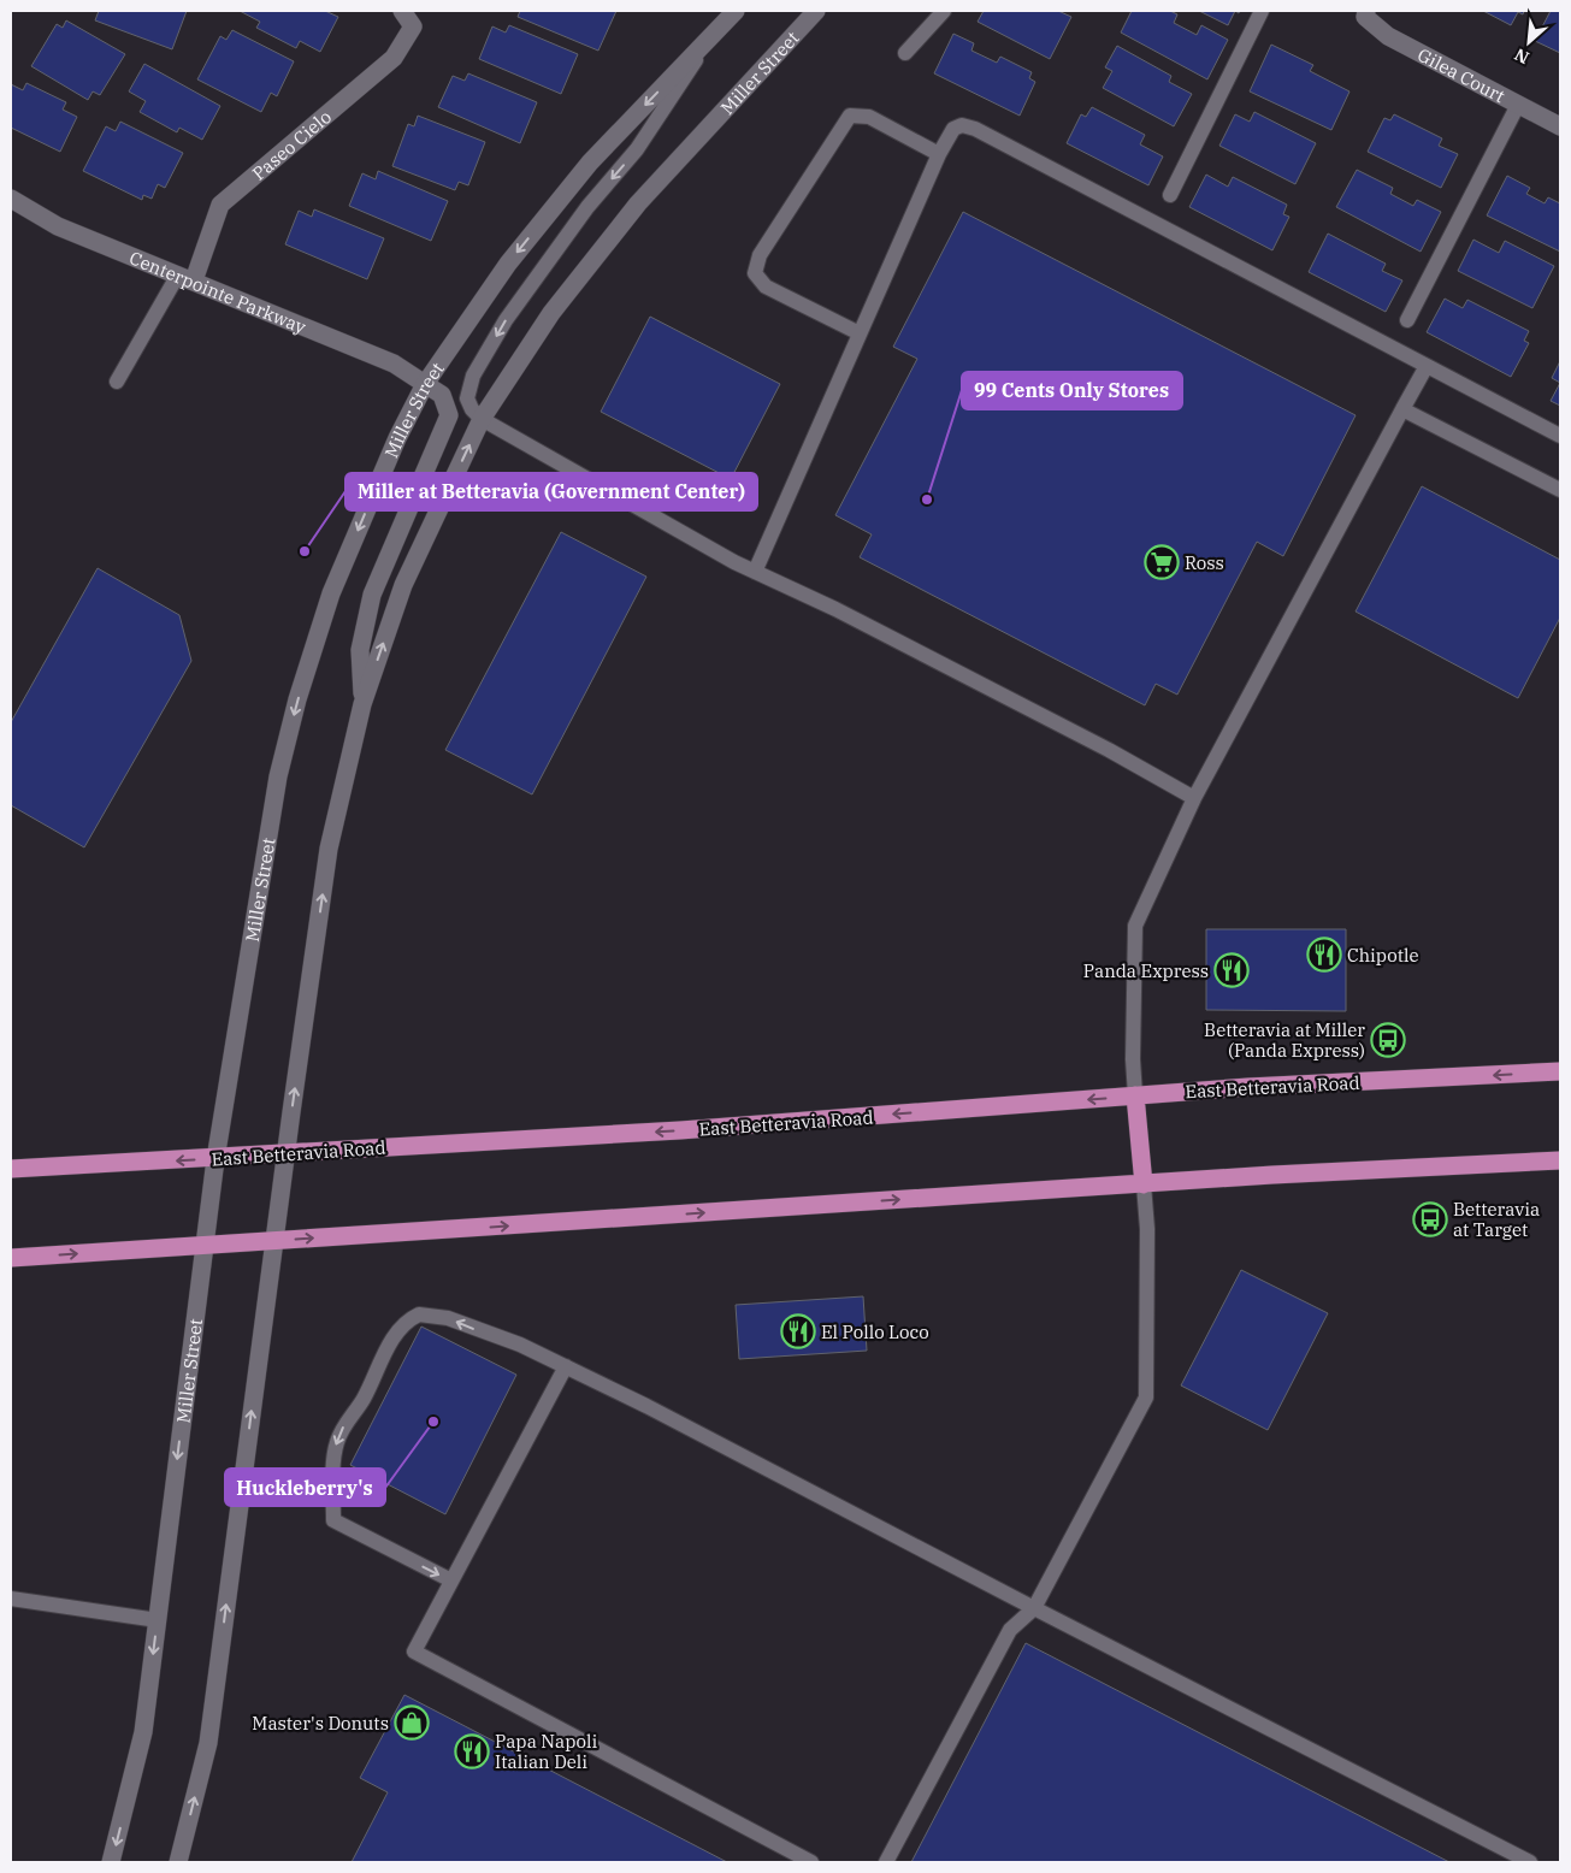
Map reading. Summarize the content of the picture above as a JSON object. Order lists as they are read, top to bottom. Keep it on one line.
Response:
{"streets":{"highway":["East Betteravia Road"],"street":["Miller Street","Gilea Court","Paseo Cielo","Centerpointe Parkway"]},"crossings":[["Miller Street","Centerpointe Parkway"],["Miller Street","East Betteravia Road"],["Paseo Cielo","Centerpointe Parkway"]],"places":{"other":["99 Cents Only Stores","Miller at Betteravia (Government Center)","Huckleberry's"],"supermarket":["Ross"],"restaurant":["Chipotle","Panda Express","El Pollo Loco","Papa Napoli Italian Deli"],"bus stop":["Betteravia at Miller (Panda Express)","Betteravia at Target"],"shop":["Master's Donuts"]},"north":"bottom left"}
